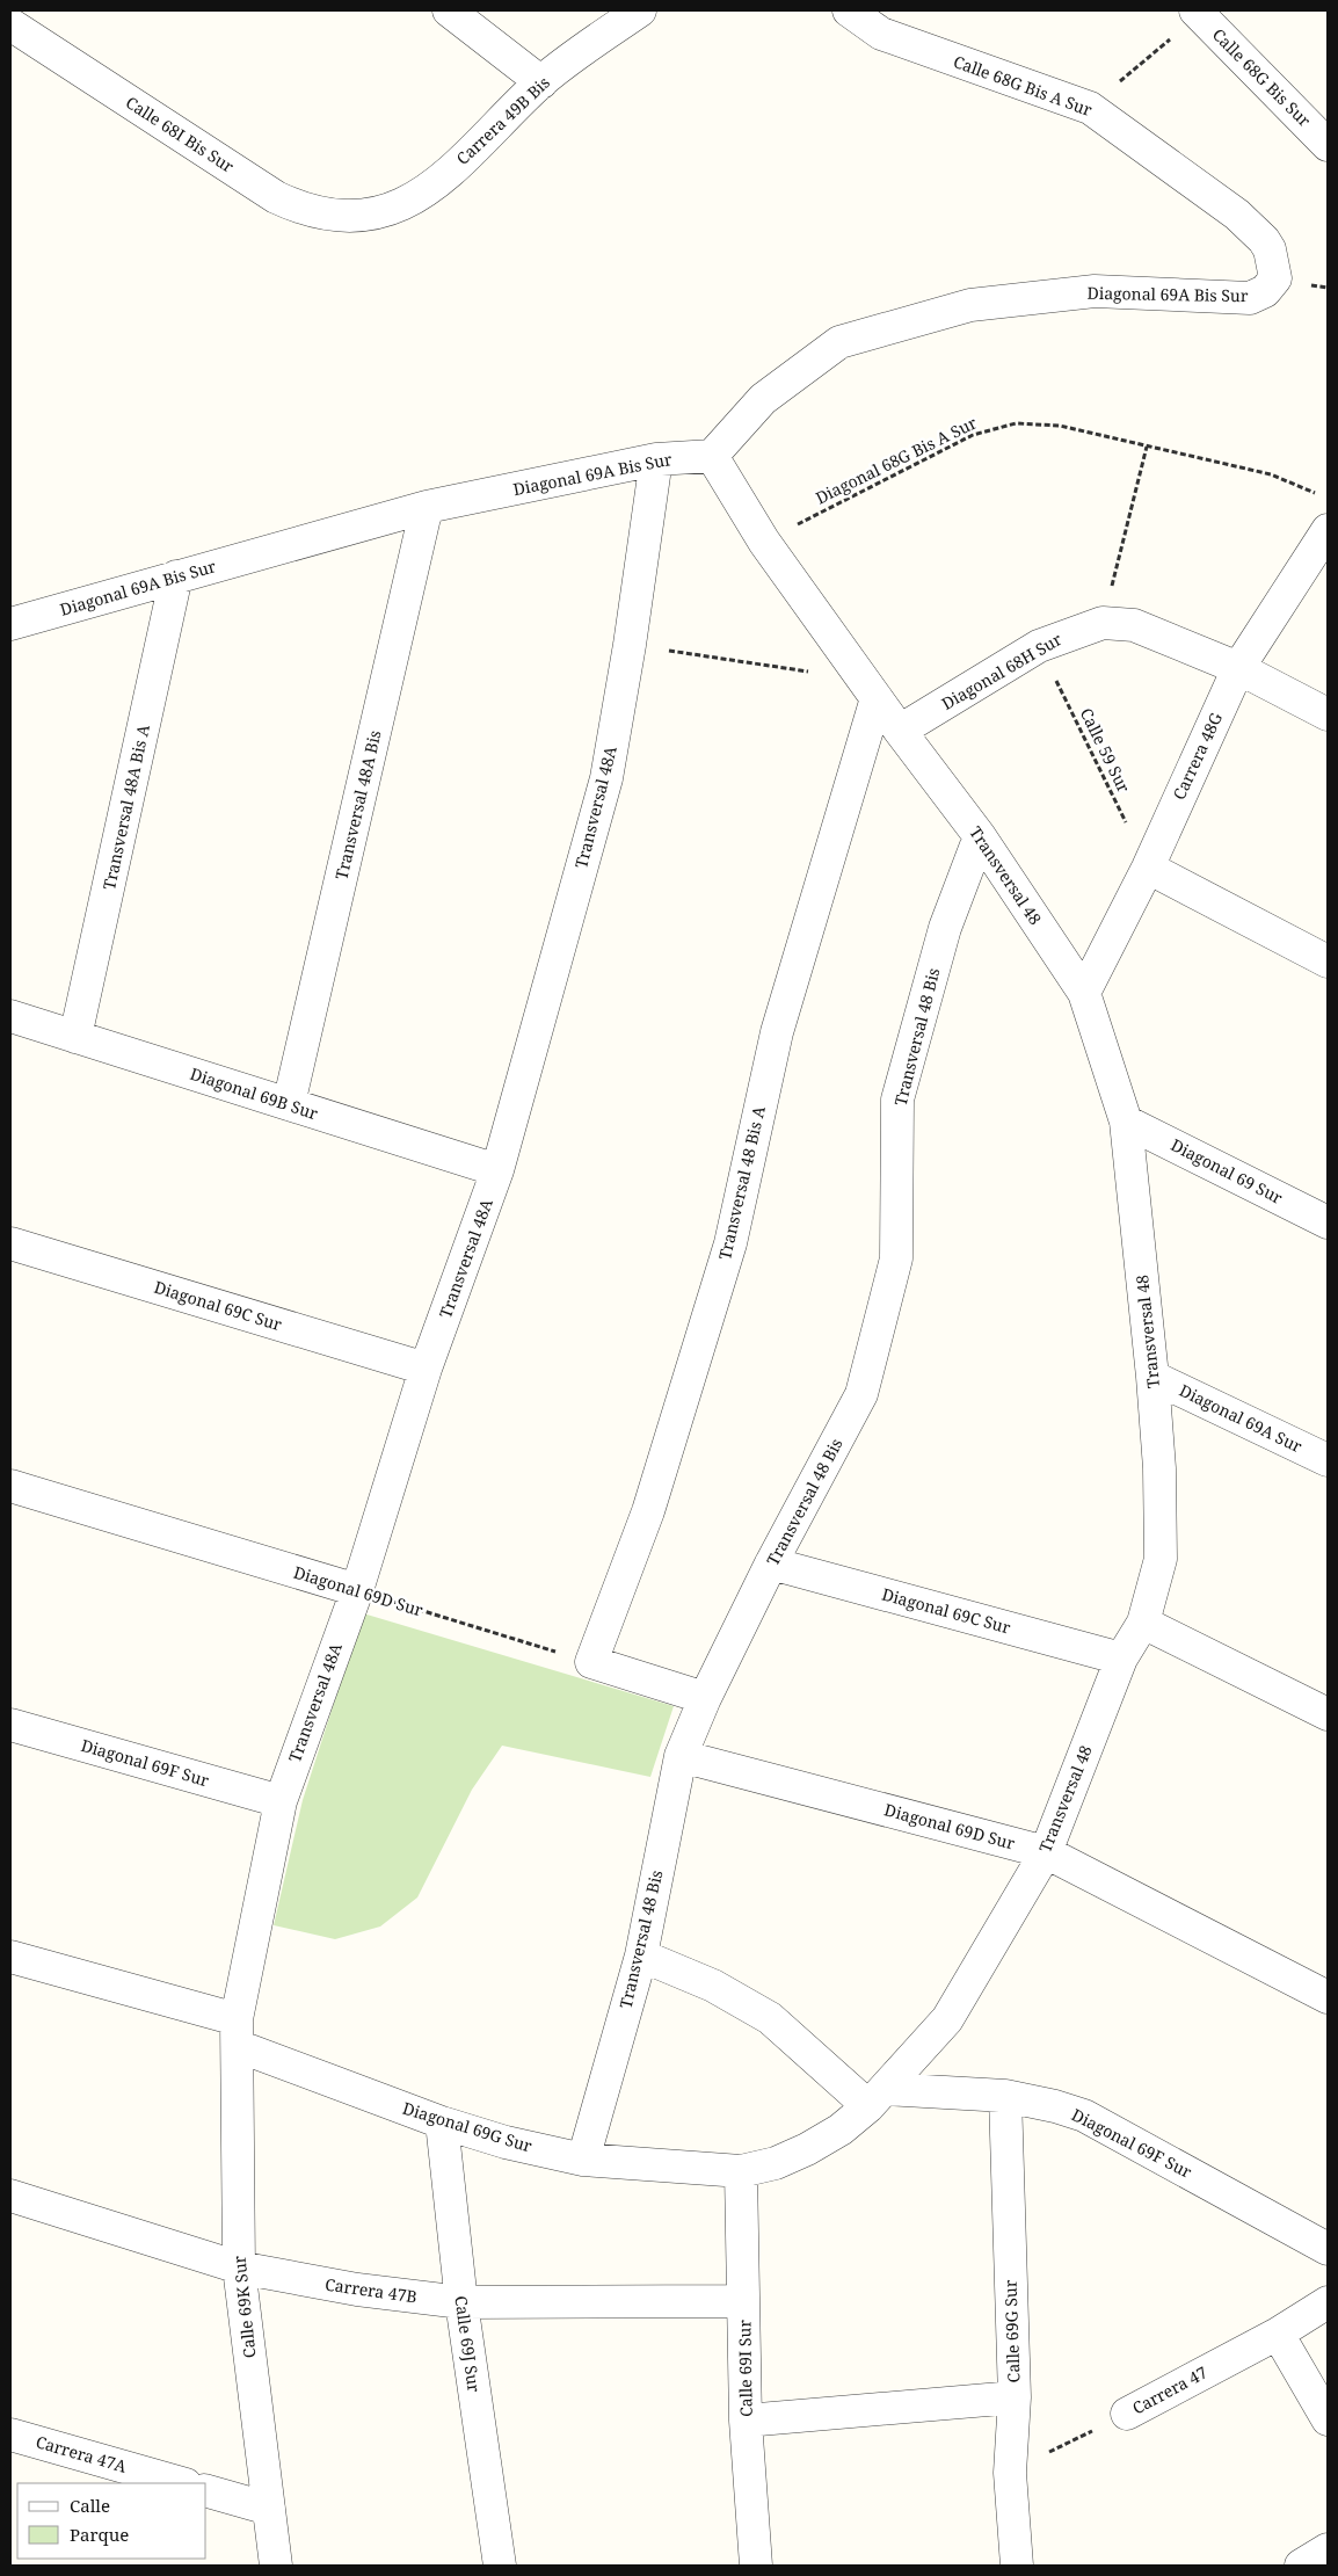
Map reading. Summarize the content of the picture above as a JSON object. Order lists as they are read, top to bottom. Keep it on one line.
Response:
{"streets":{"street":["Calle 68G Bis Sur","Calle 68G Bis A Sur","Carrera 49B Bis","Calle 68I Bis Sur","Diagonal 69A Bis Sur","Diagonal 68H Sur","Carrera 48G","Transversal 48A Bis","Transversal 48A Bis A","Transversal 48A","Transversal 48","Transversal 48 Bis","Diagonal 69B Sur","Diagonal 69 Sur","Transversal 48 Bis A","Diagonal 69C Sur","Diagonal 69A Sur","Diagonal 69D Sur","Diagonal 69F Sur","Diagonal 69G Sur","Carrera 47B","Calle 69K Sur","Calle 69G Sur","Calle 69J Sur","Calle 69I Sur","Carrera 47","Carrera 47A"],"path":["Diagonal 68G Bis A Sur","Calle 59 Sur"]},"crossings":[["Calle 68G Bis A Sur","Diagonal 69A Bis Sur"],["Carrera 49B Bis","Calle 68I Bis Sur"],["Diagonal 69A Bis Sur","Transversal 48A Bis"],["Diagonal 69A Bis Sur","Transversal 48A Bis A"],["Diagonal 69A Bis Sur","Transversal 48A"],["Diagonal 69A Bis Sur","Transversal 48"],["Diagonal 68G Bis A Sur","Transversal 48"],["Diagonal 68H Sur","Calle 59 Sur"],["Diagonal 68H Sur","Carrera 48G"],["Diagonal 68H Sur","Transversal 48"],["Calle 59 Sur","Carrera 48G"],["Carrera 48G","Transversal 48"],["Transversal 48A Bis","Diagonal 69B Sur"],["Transversal 48A Bis A","Diagonal 69B Sur"],["Transversal 48A","Diagonal 69B Sur"],["Transversal 48A","Diagonal 69C Sur"],["Transversal 48A","Diagonal 69D Sur"],["Transversal 48A","Diagonal 69F Sur"],["Transversal 48A","Diagonal 69G Sur"],["Transversal 48A","Calle 69K Sur"],["Transversal 48","Transversal 48 Bis"],["Transversal 48","Diagonal 69 Sur"],["Transversal 48","Transversal 48 Bis A"],["Transversal 48","Diagonal 69C Sur"],["Transversal 48","Diagonal 69A Sur"],["Transversal 48","Diagonal 69D Sur"],["Transversal 48","Diagonal 69F Sur"],["Transversal 48","Diagonal 69G Sur"],["Transversal 48","Calle 69I Sur"],["Transversal 48 Bis","Diagonal 69C Sur"],["Transversal 48 Bis","Diagonal 69D Sur"],["Transversal 48 Bis","Diagonal 69G Sur"],["Transversal 48 Bis A","Diagonal 69D Sur"],["Diagonal 69F Sur","Calle 69G Sur"],["Diagonal 69G Sur","Calle 69K Sur"],["Diagonal 69G Sur","Calle 69J Sur"],["Diagonal 69G Sur","Calle 69I Sur"],["Carrera 47B","Calle 69K Sur"],["Carrera 47B","Calle 69J Sur"],["Carrera 47B","Calle 69I Sur"],["Calle 69G Sur","Carrera 47"]],"legend":["Calle","Parque"]}
